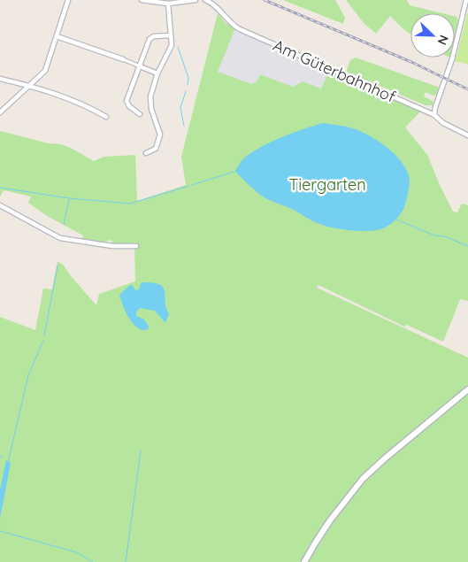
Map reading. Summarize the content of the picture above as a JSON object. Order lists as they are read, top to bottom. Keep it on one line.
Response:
{"streets":{"street":["Am Güterbahnhof"]},"parks":["Tiergarten"],"north":"bottom right"}
